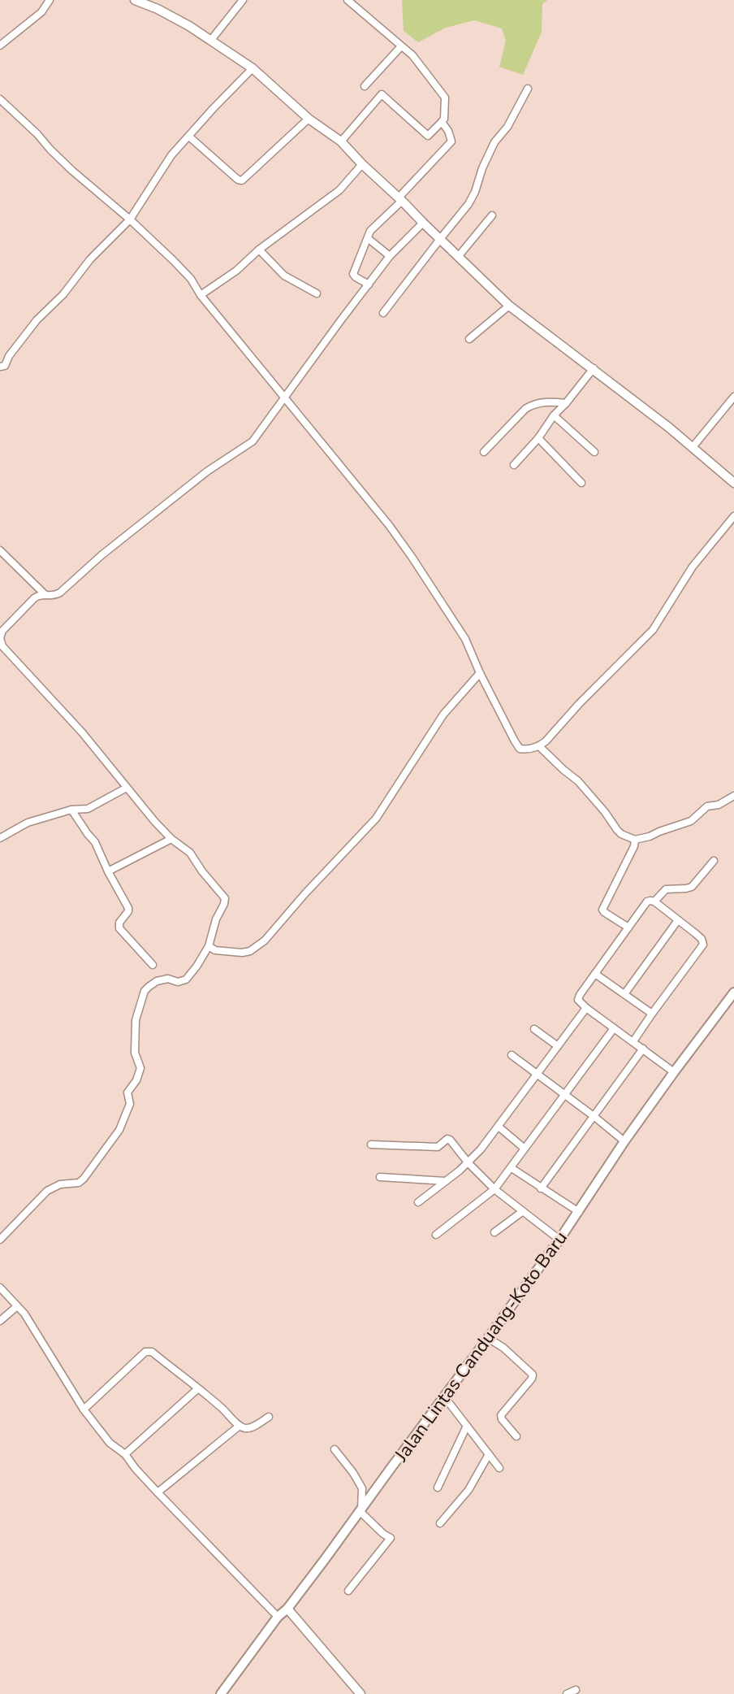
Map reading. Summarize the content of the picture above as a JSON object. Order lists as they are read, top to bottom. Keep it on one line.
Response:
{"streets":{"main road":["Jalan Lintas Canduang-Koto Baru"]}}
